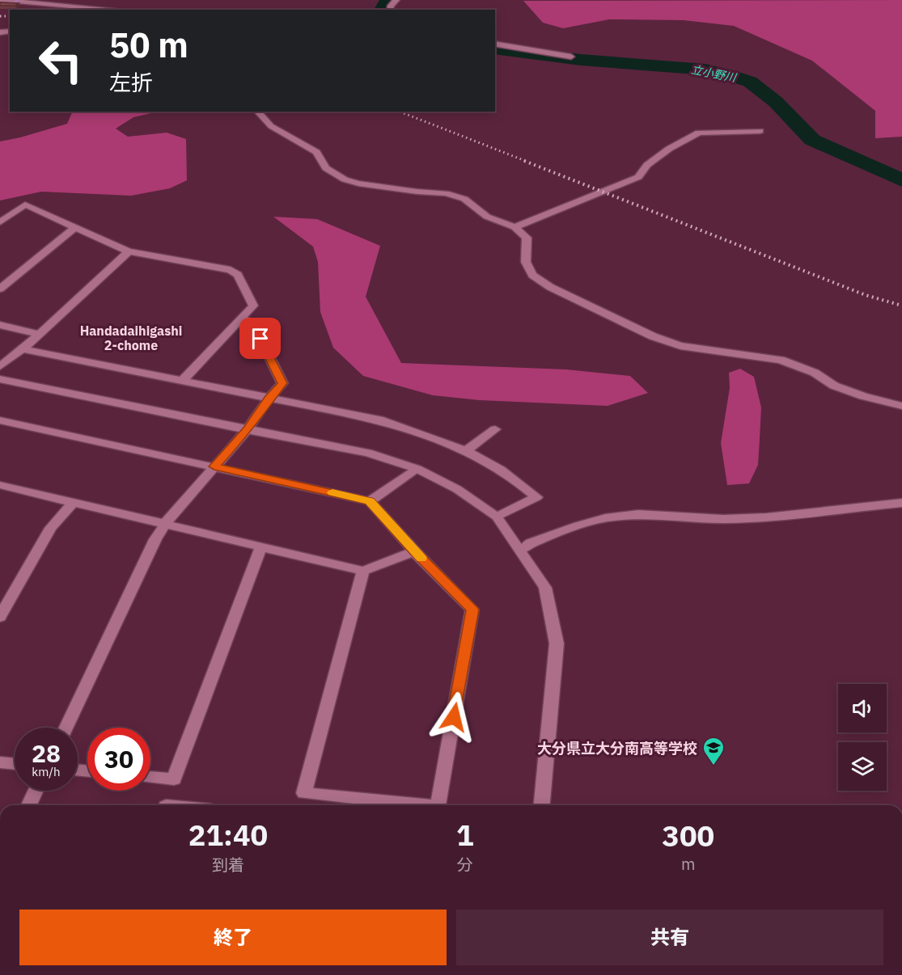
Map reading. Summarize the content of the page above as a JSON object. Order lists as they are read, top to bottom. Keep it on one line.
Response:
{"districts":["Handadaihigashi 2-chome"],"water":["立小野川"],"places":{"school or university":["大分県立大分南高等学校"]},"page":{"turn":["50 m","左折"],"speed":"28 km/h","limit":"30","eta":["21:40","到着","1","分","300","m"],"buttons":["終了","共有"]}}
